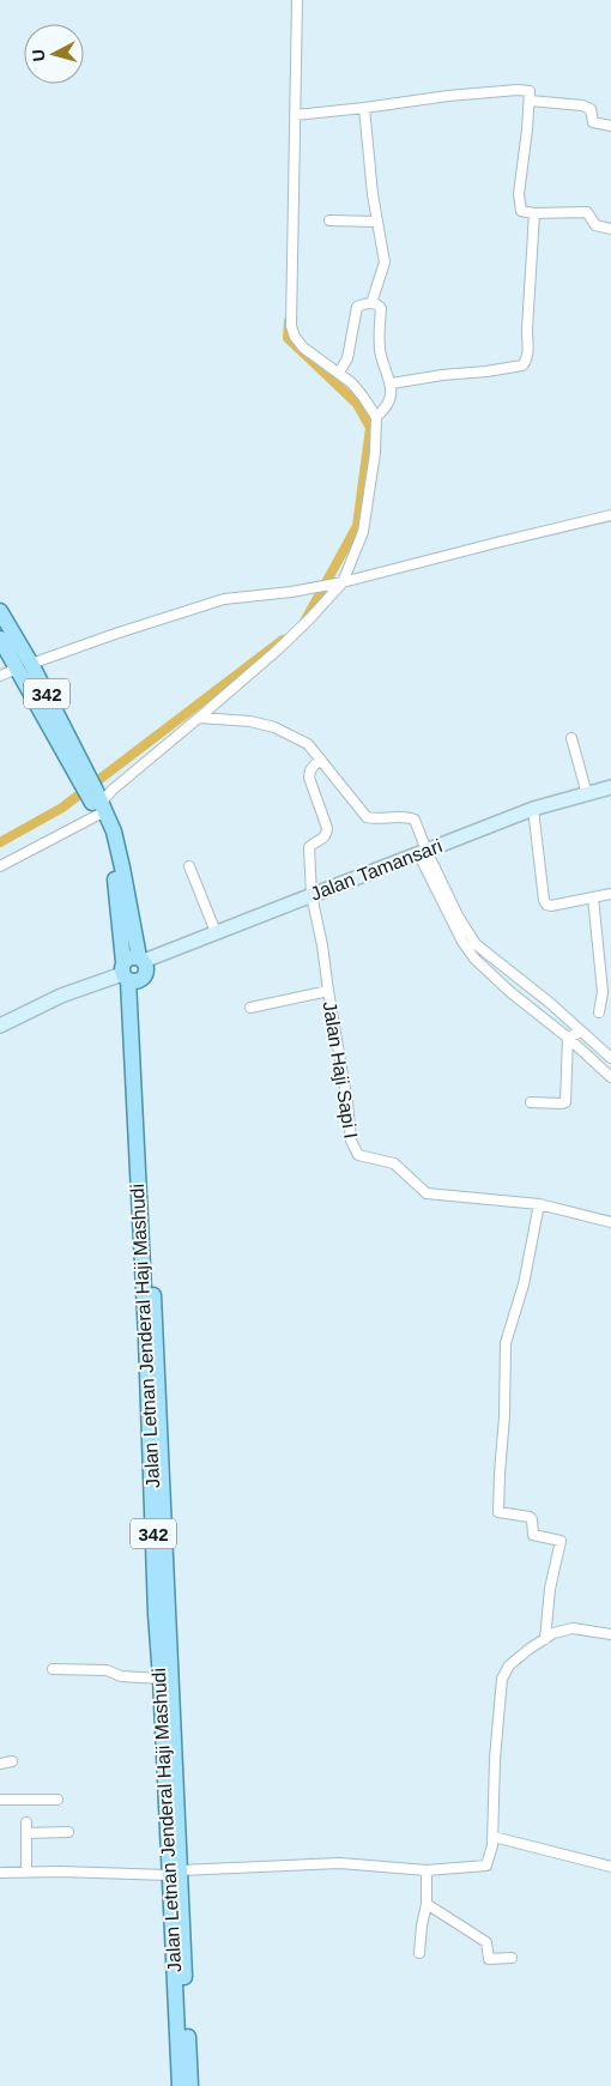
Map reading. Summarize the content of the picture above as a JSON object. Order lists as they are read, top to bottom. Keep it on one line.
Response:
{"streets":{"main road":["342","Jalan Tamansari","Jalan Letnan Jenderal Haji Mashudi"],"street":["Jalan Haji Sapi I"]},"crossings":[["Jalan Tamansari","Jalan Haji Sapi I"],["Jalan Tamansari","Jalan Letnan Jenderal Haji Mashudi"]],"north":"left"}
